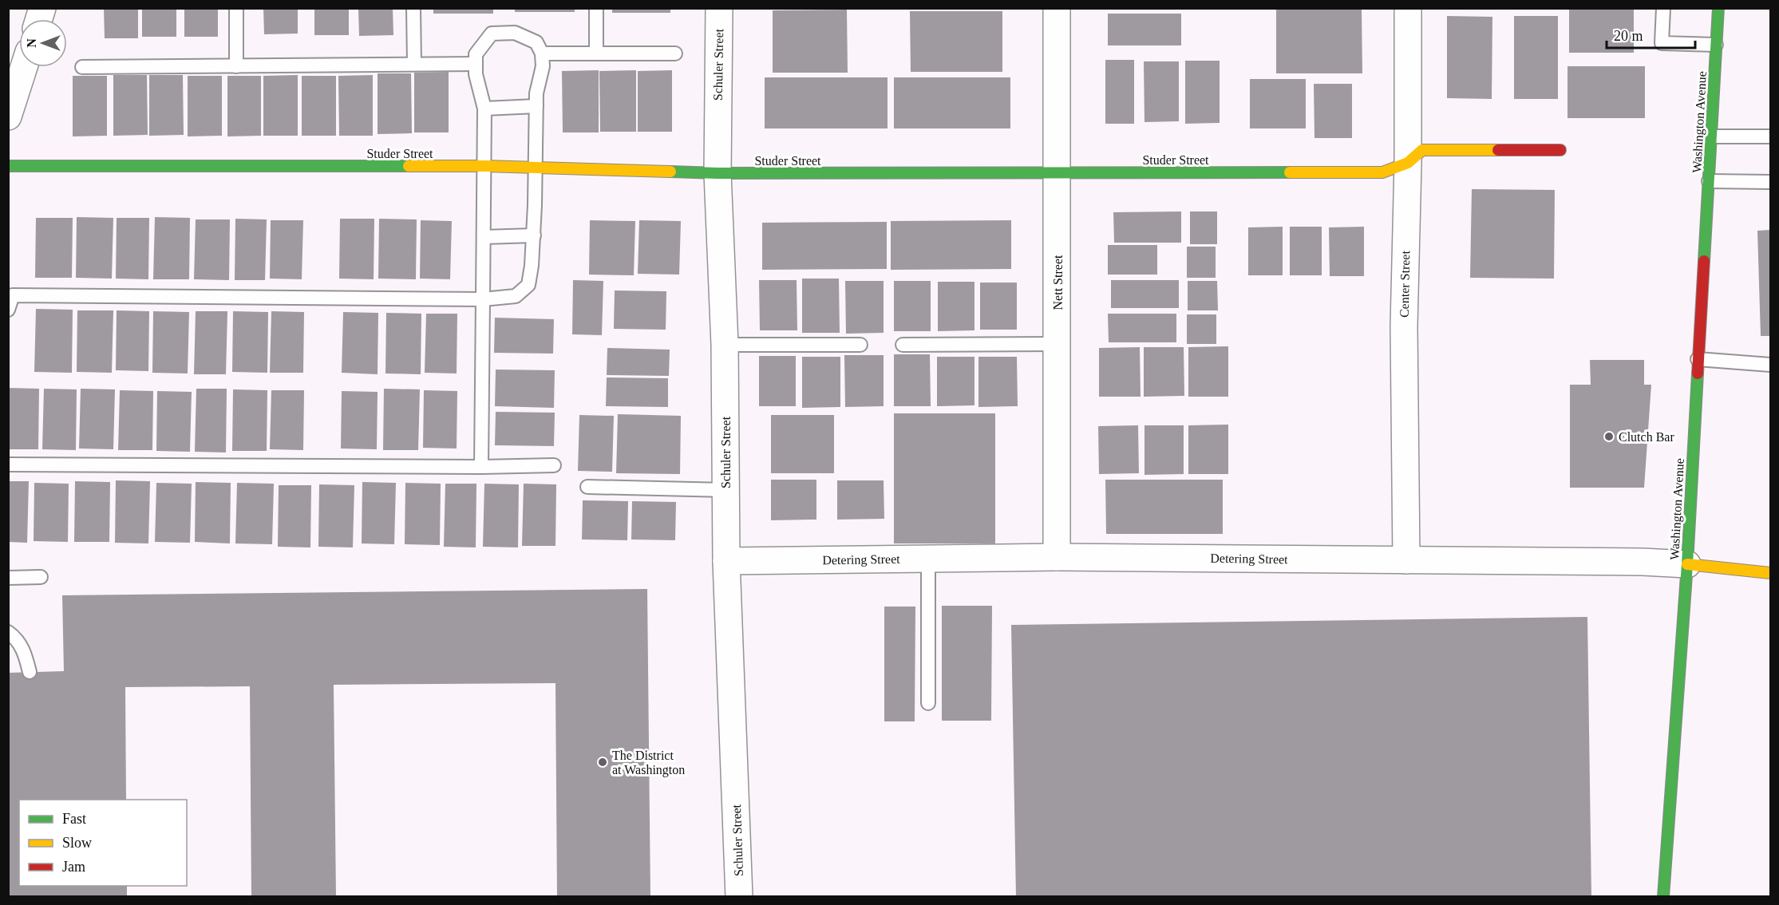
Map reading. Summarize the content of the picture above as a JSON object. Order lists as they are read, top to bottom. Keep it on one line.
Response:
{"streets":{"street":["Schuler Street","Washington Avenue","Studer Street","Nett Street","Center Street","Detering Street"]},"crossings":[["Schuler Street","Studer Street"],["Schuler Street","Detering Street"],["Washington Avenue","Detering Street"],["Studer Street","Nett Street"],["Studer Street","Center Street"],["Nett Street","Detering Street"],["Center Street","Detering Street"]],"places":["Clutch Bar","The District at Washington"],"legend":["Fast","Slow","Jam"],"scale_bar":"20 m","north":"left"}
